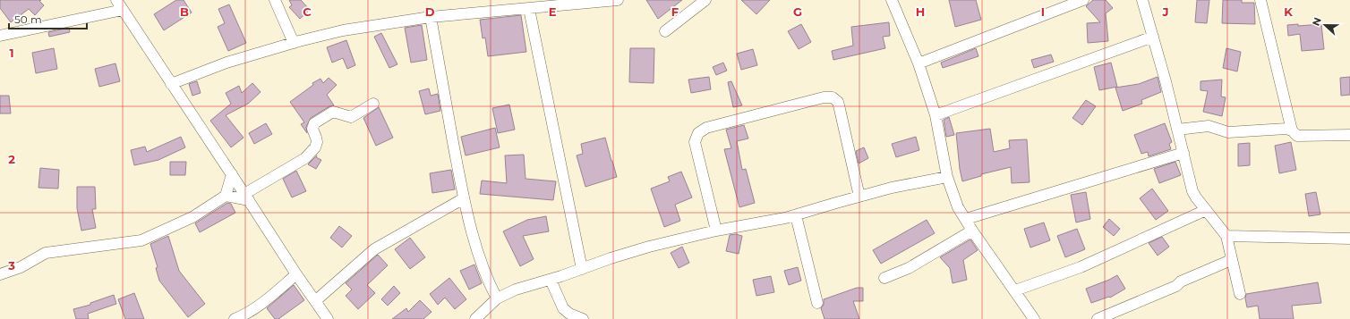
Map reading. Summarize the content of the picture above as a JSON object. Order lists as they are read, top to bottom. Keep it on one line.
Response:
{"scale_bar":"50 m","north":"left","grid":{"columns":["B","C","D","E","F","G","H","I","J","K"],"rows":["1","2","3"]}}
